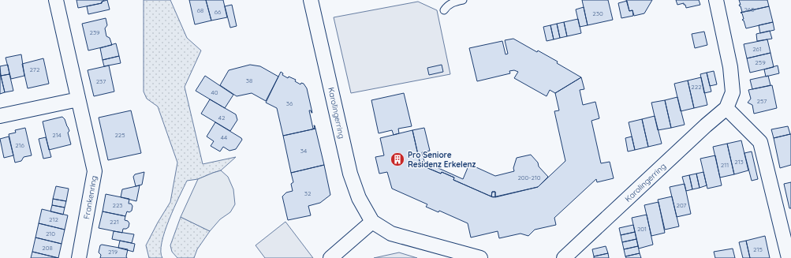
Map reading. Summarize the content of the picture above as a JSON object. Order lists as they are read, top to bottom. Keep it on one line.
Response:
{"streets":{"street":["Karolingerring","Frankenring"]},"places":{"building":["Pro Seniore Residenz Erkelenz"]},"house_numbers":["265","68","66","230","239","261","259","272","38","237","222","40","257","36","42","214","225","44","216","34","213","211","200-210","32","223","207","212","221","201","210","208","215","219"]}
